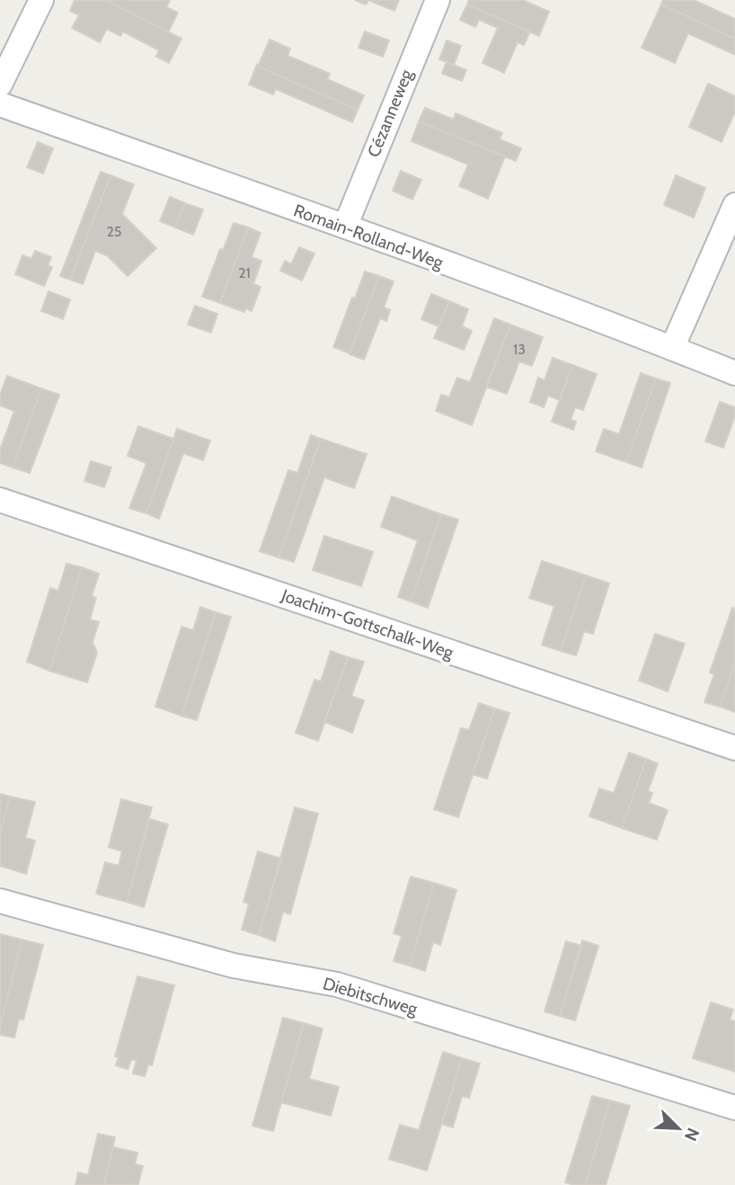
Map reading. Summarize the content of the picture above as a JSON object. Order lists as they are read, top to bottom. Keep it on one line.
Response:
{"streets":{"street":["Cézanneweg","Romain-Rolland-Weg","Joachim-Gottschalk-Weg","Diebitschweg"]},"crossings":[["Cézanneweg","Romain-Rolland-Weg"]],"house_numbers":["25","21","13"],"north":"bottom right"}
